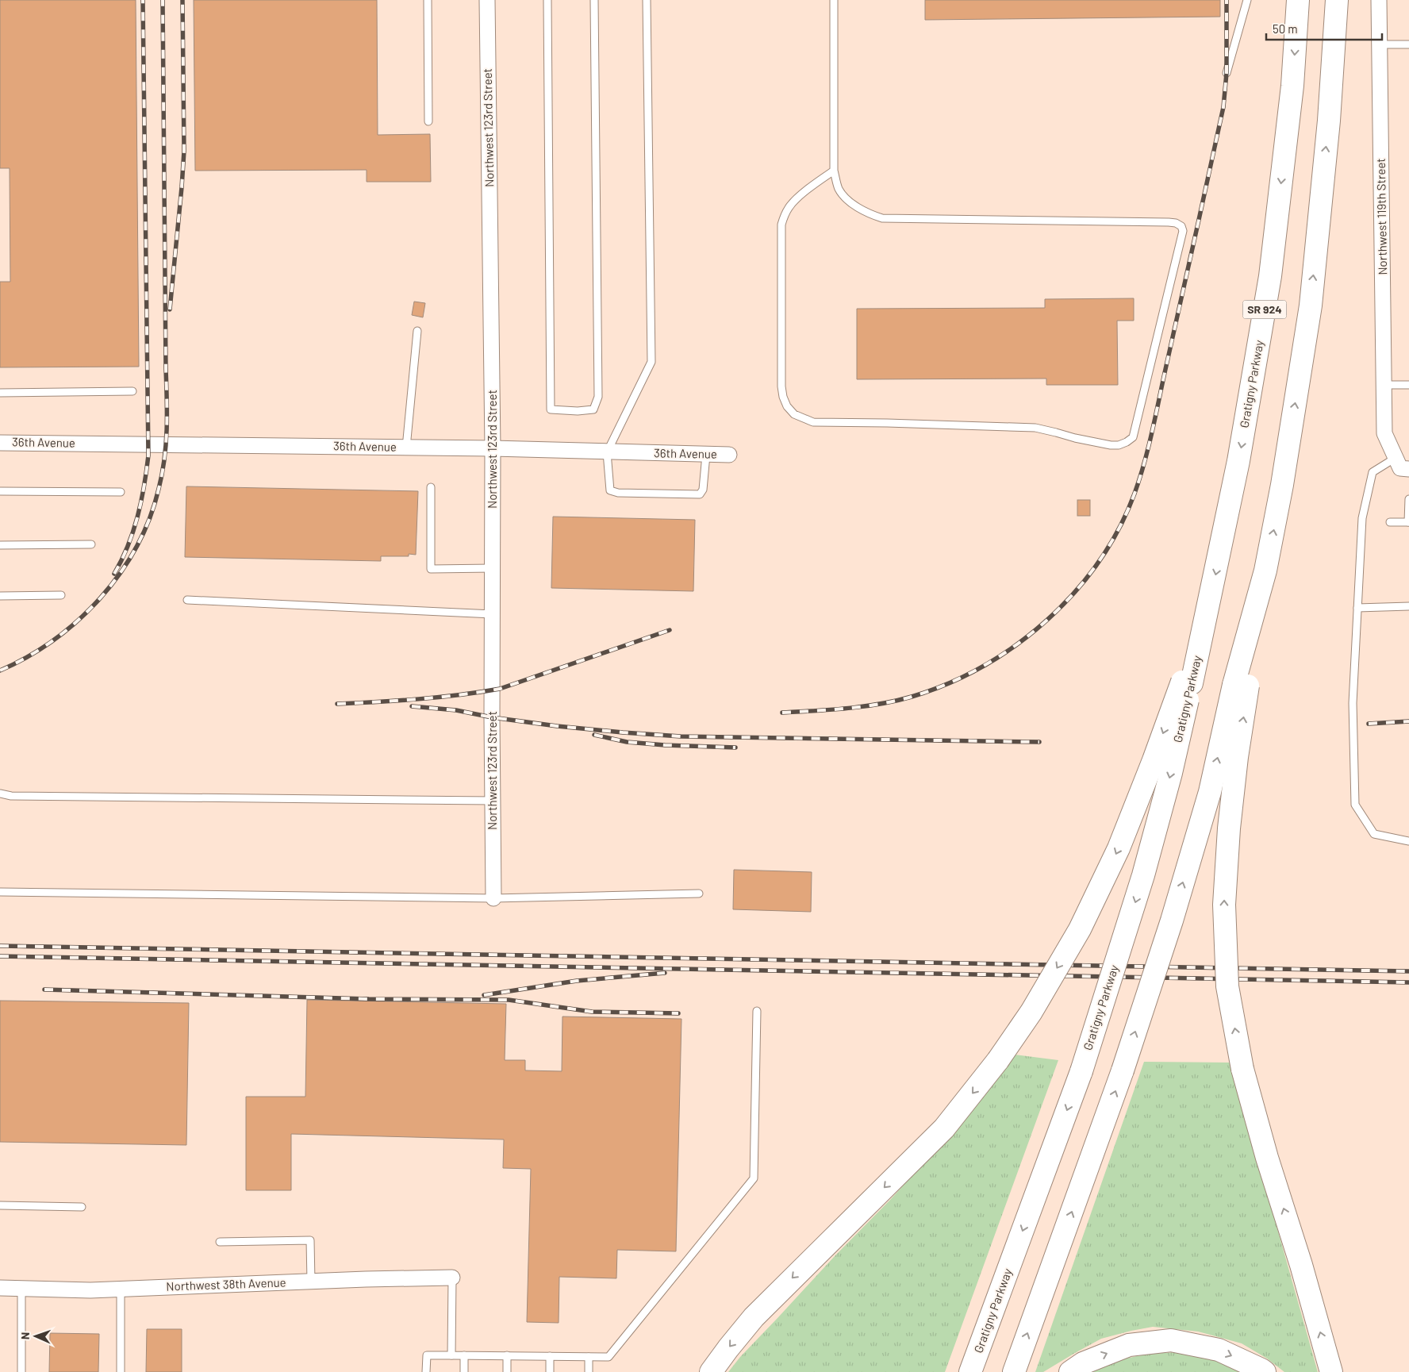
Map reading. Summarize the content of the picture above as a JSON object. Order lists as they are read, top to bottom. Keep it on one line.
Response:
{"streets":{"highway":["SR 924","Gratigny Parkway"],"street":["Northwest 123rd Street","Northwest 119th Street","36th Avenue","Northwest 38th Avenue"]},"crossings":[["Northwest 123rd Street","36th Avenue"]],"scale_bar":"50 m","north":"left"}
